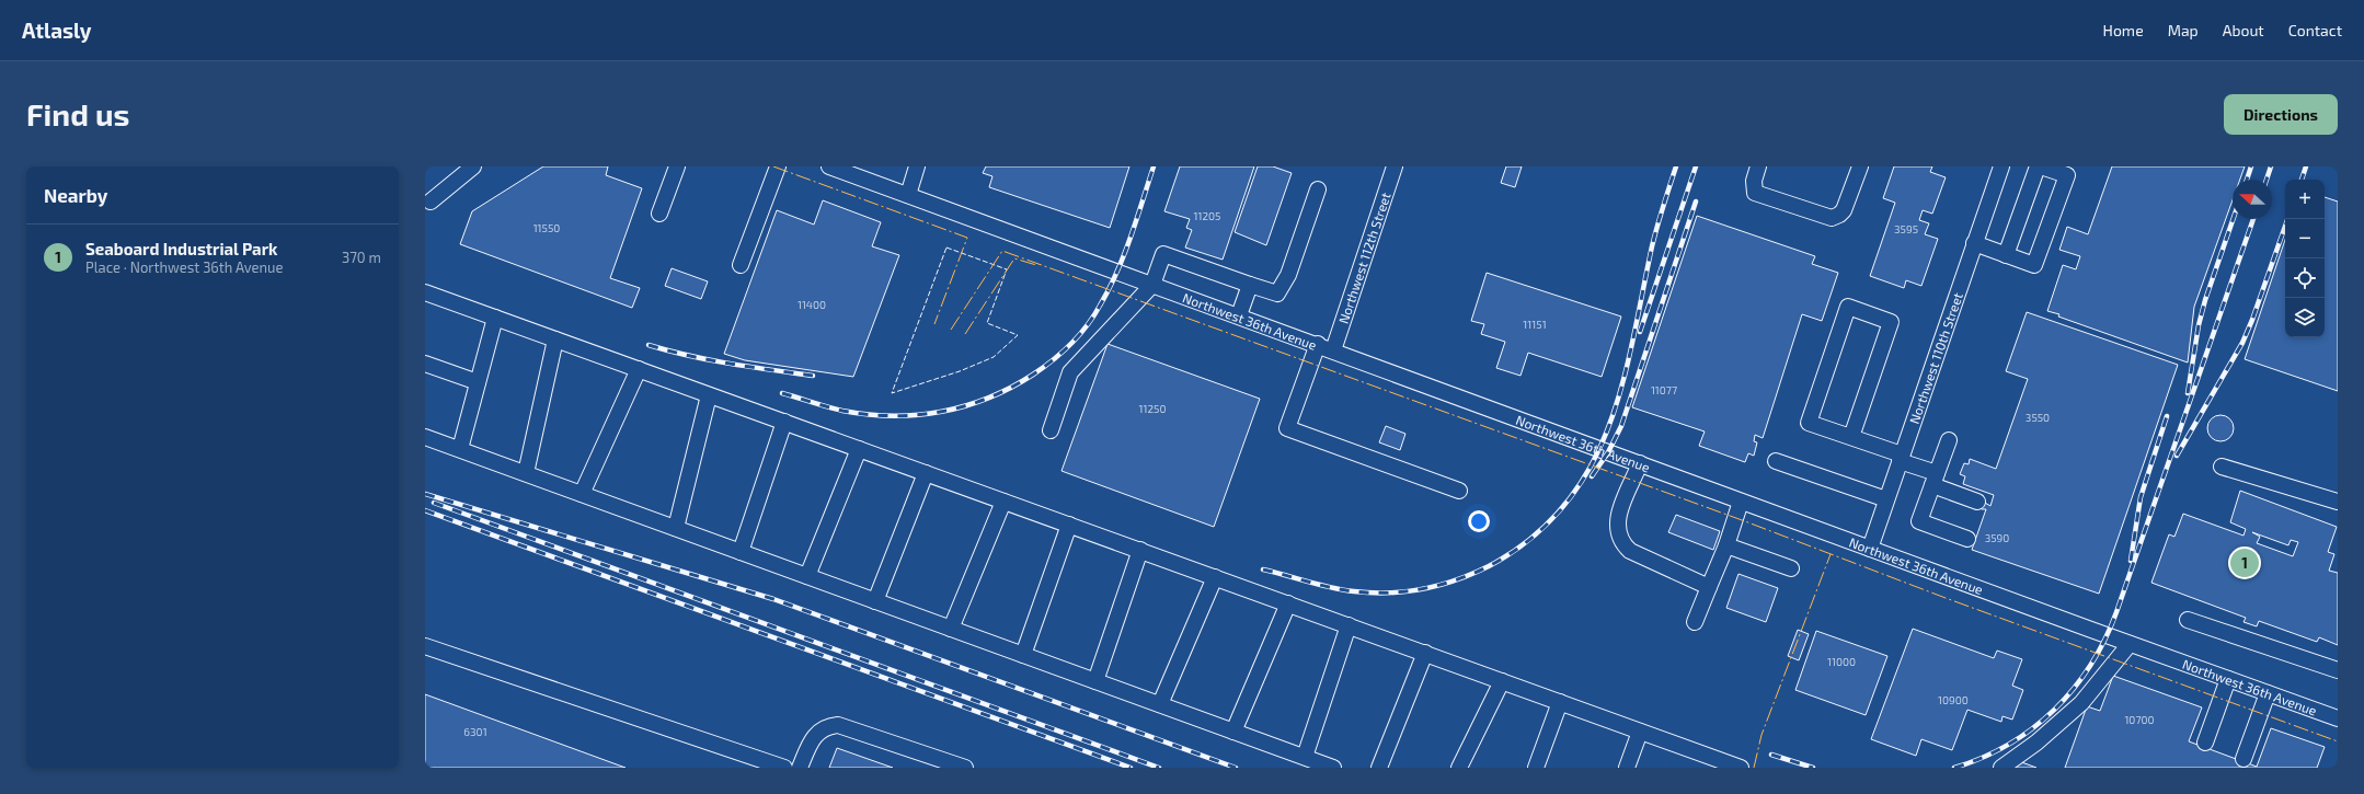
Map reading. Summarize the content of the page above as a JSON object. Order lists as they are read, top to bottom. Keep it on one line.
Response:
{"streets":{"street":["Northwest 112th Street","Northwest 36th Avenue","Northwest 110th Street"]},"crossings":[["Northwest 112th Street","Northwest 36th Avenue"],["Northwest 36th Avenue","Northwest 110th Street"]],"house_numbers":["11205","11550","3595","11400","11151","11077","11250","3550","3590","11000","10900","10700","6301"],"north":"left","page":{"header":"Atlasly","nav":["Home","Map","About","Contact"],"buttons":"Directions","title":"Find us","heading":"Nearby","map_buttons":["+","−"],"list":[{"mark":"1","name":"Seaboard Industrial Park","note":"Place · Northwest 36th Avenue","value":"370 m"}],"pins":"1"}}
